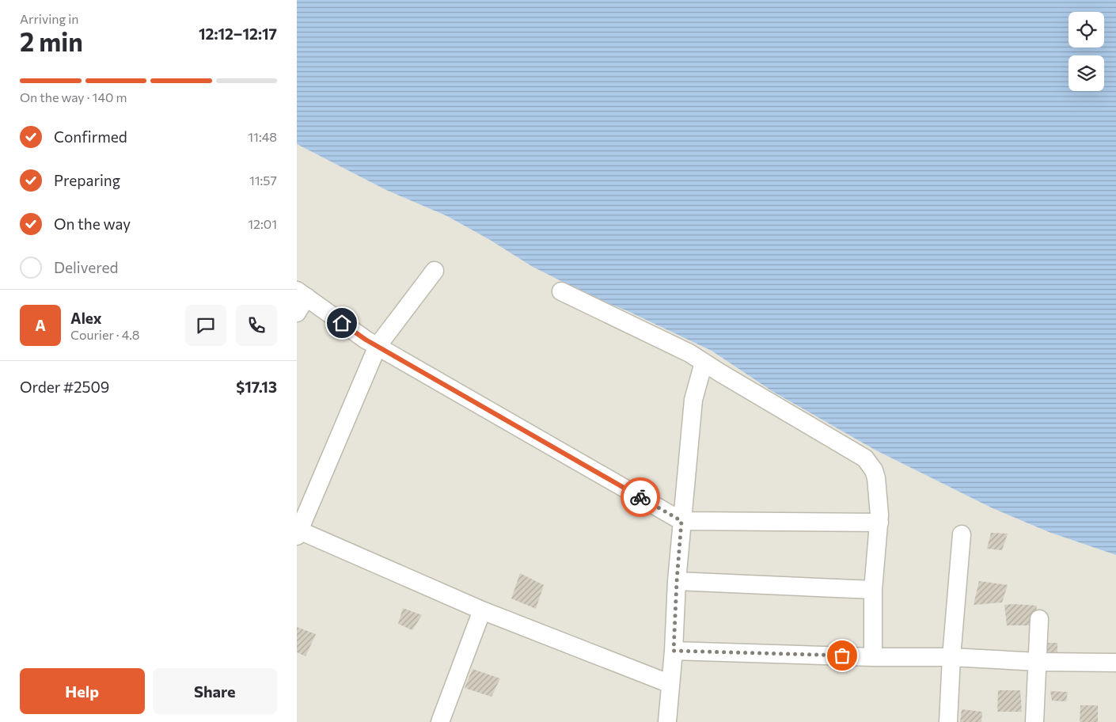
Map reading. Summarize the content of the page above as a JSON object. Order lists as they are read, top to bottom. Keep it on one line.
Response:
{"page":{"heading":["2 min","Arriving in","12:12–12:17"],"panel":["Alex","Courier · 4.8","Order #2509","$17.13"],"bar":"On the way · 140 m","list":[["Confirmed","11:48"],["Preparing","11:57"],["On the way","12:01"],"Delivered"],"round":"A","buttons":["Help","Share"]}}
